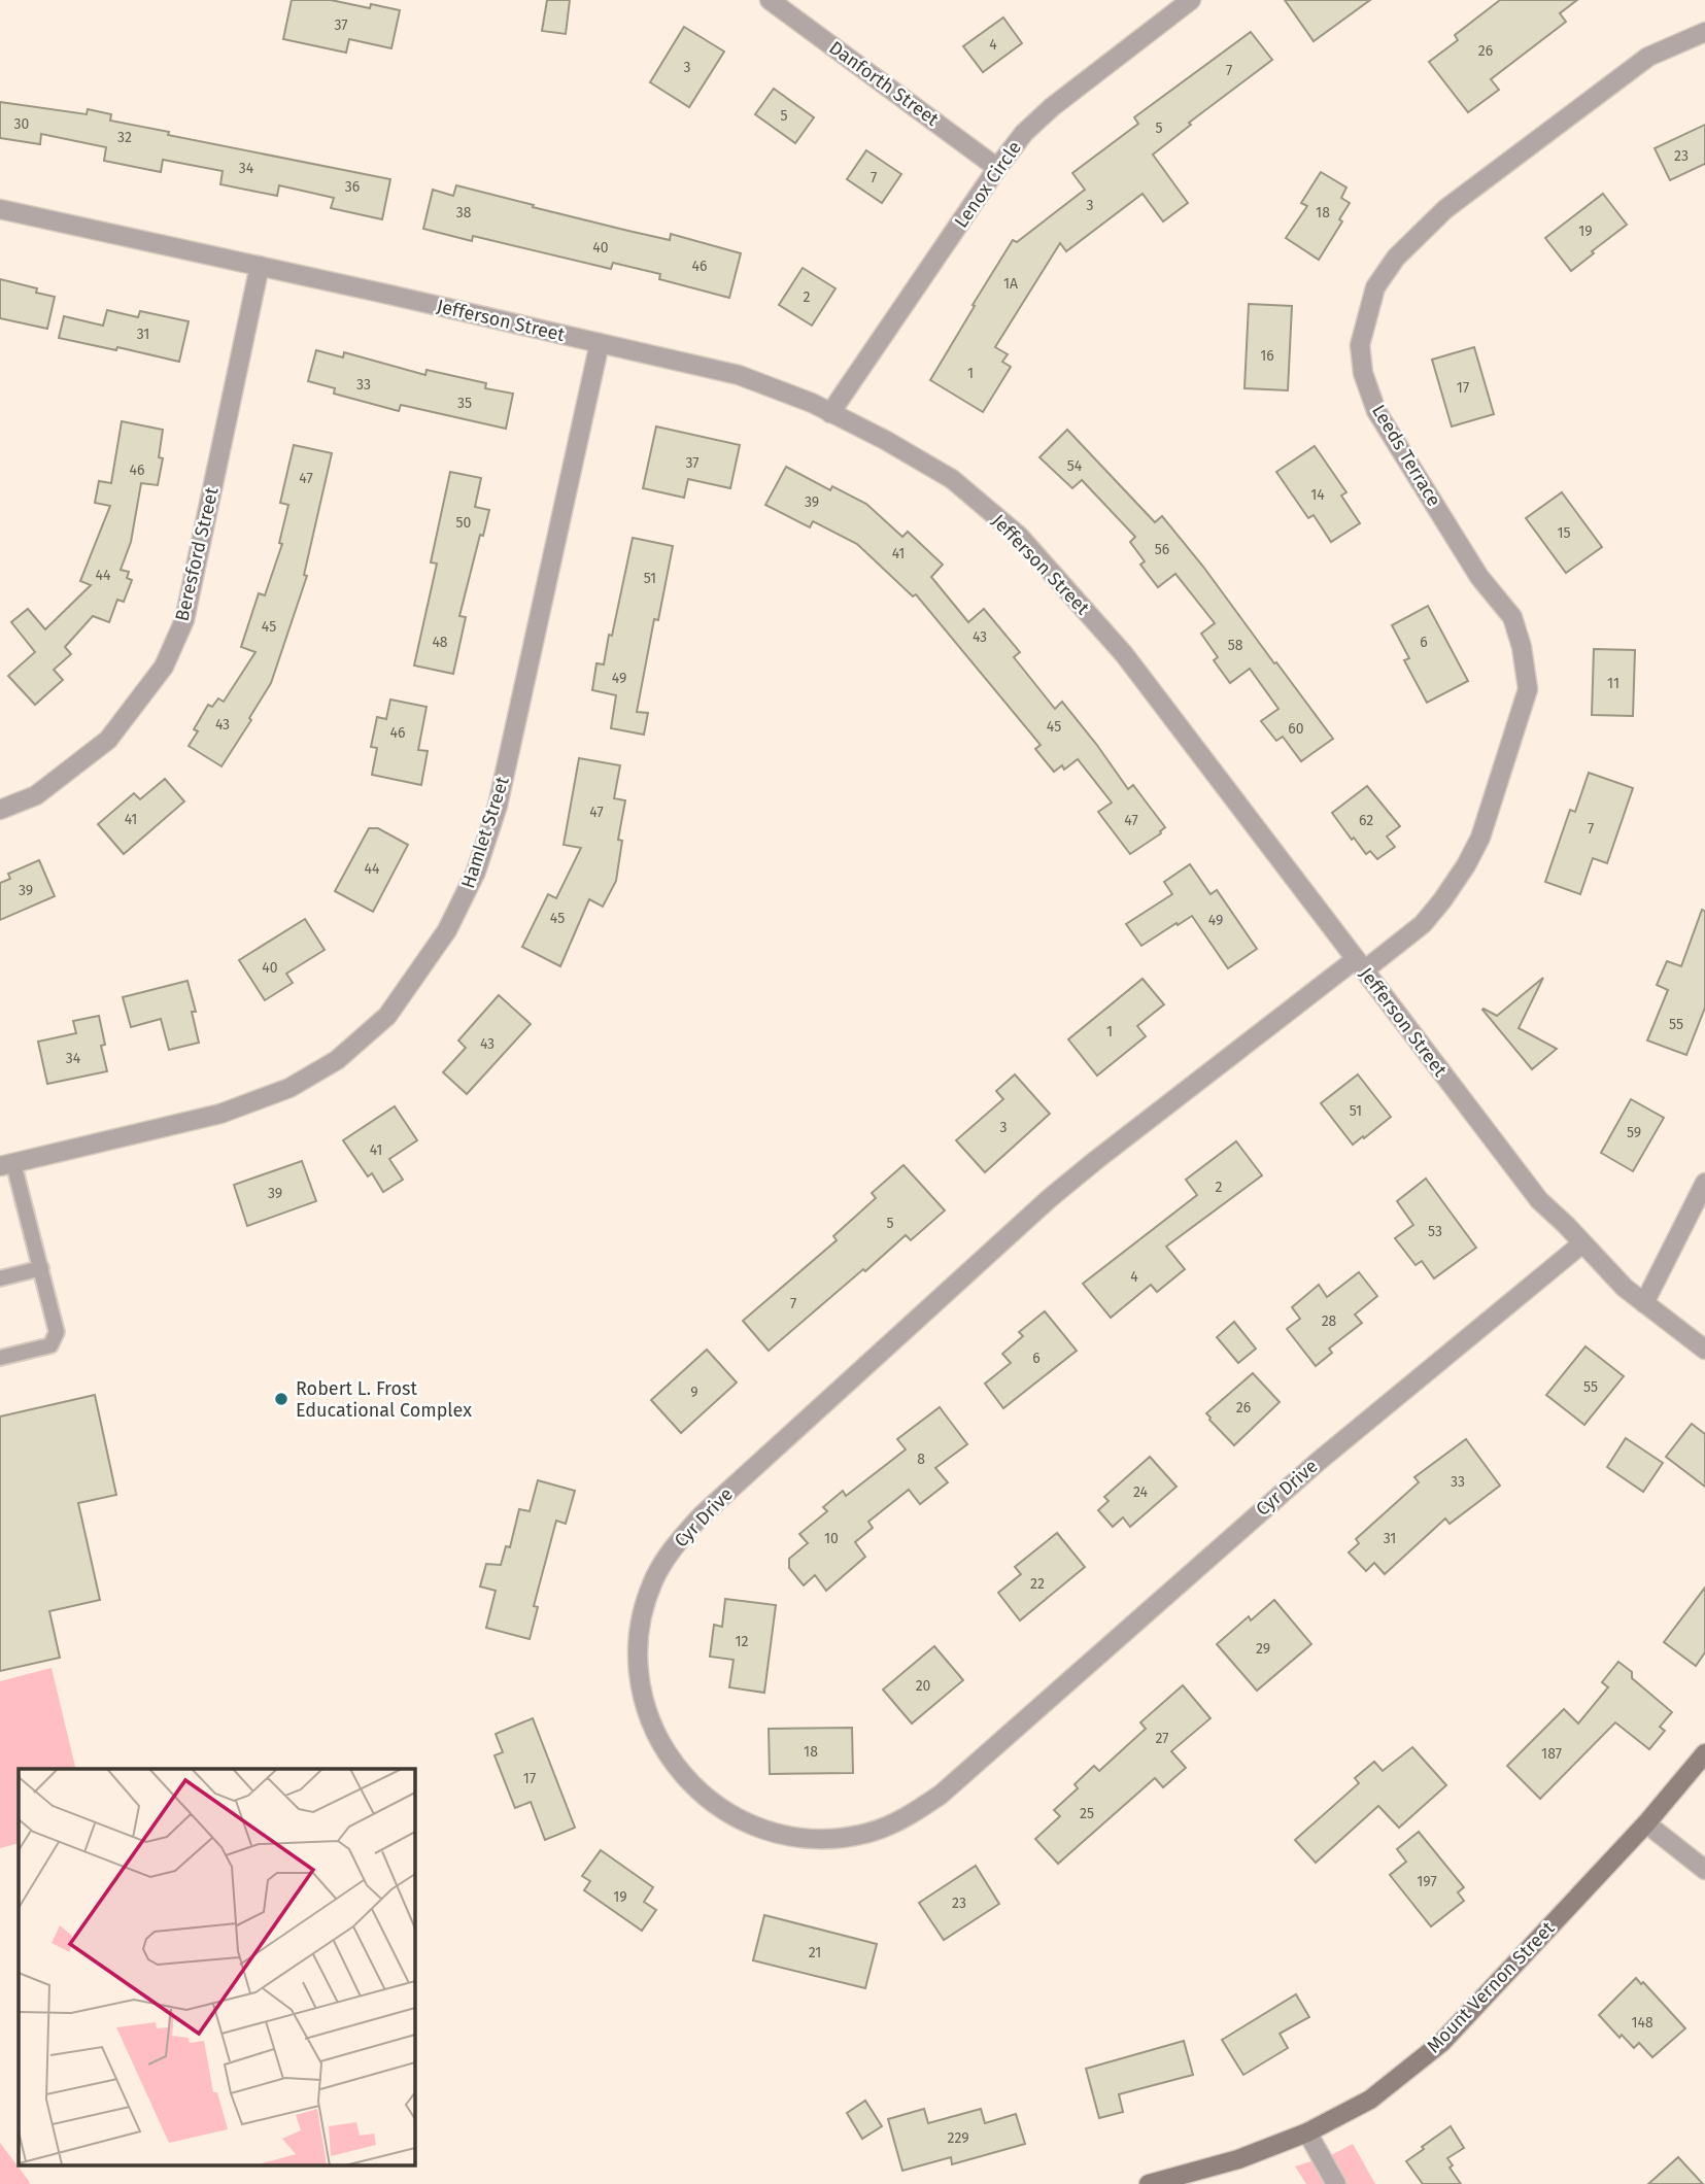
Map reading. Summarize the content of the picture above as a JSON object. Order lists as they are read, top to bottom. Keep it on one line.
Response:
{"streets":{"main road":["Mount Vernon Street"],"street":["Danforth Street","Lenox Circle","Jefferson Street","Leeds Terrace","Beresford Street","Hamlet Street","Cyr Drive"]},"crossings":[["Danforth Street","Lenox Circle"],["Lenox Circle","Jefferson Street"],["Jefferson Street","Leeds Terrace"],["Jefferson Street","Beresford Street"],["Jefferson Street","Hamlet Street"],["Jefferson Street","Cyr Drive"],["Leeds Terrace","Cyr Drive"]],"places":["Robert L. Frost Educational Complex"],"house_numbers":["37","4","26","3","7","5","30","5","32","23","34","7","36","3","38","18","19","40","46","1A","2","31","16","1","33","17","35","37","54","46","47","14","39","50","15","56","41","44","51","45","43","48","6","58","49","11","43","45","60","46","47","41","47","62","7","44","39","45","49","40","55","1","43","34","51","3","59","41","2","39","5","53","4","7","28","6","55","9","26","8","33","24","10","31","22","12","29","20","27","18","187","17","25","197","19","23","21","148","229"]}
